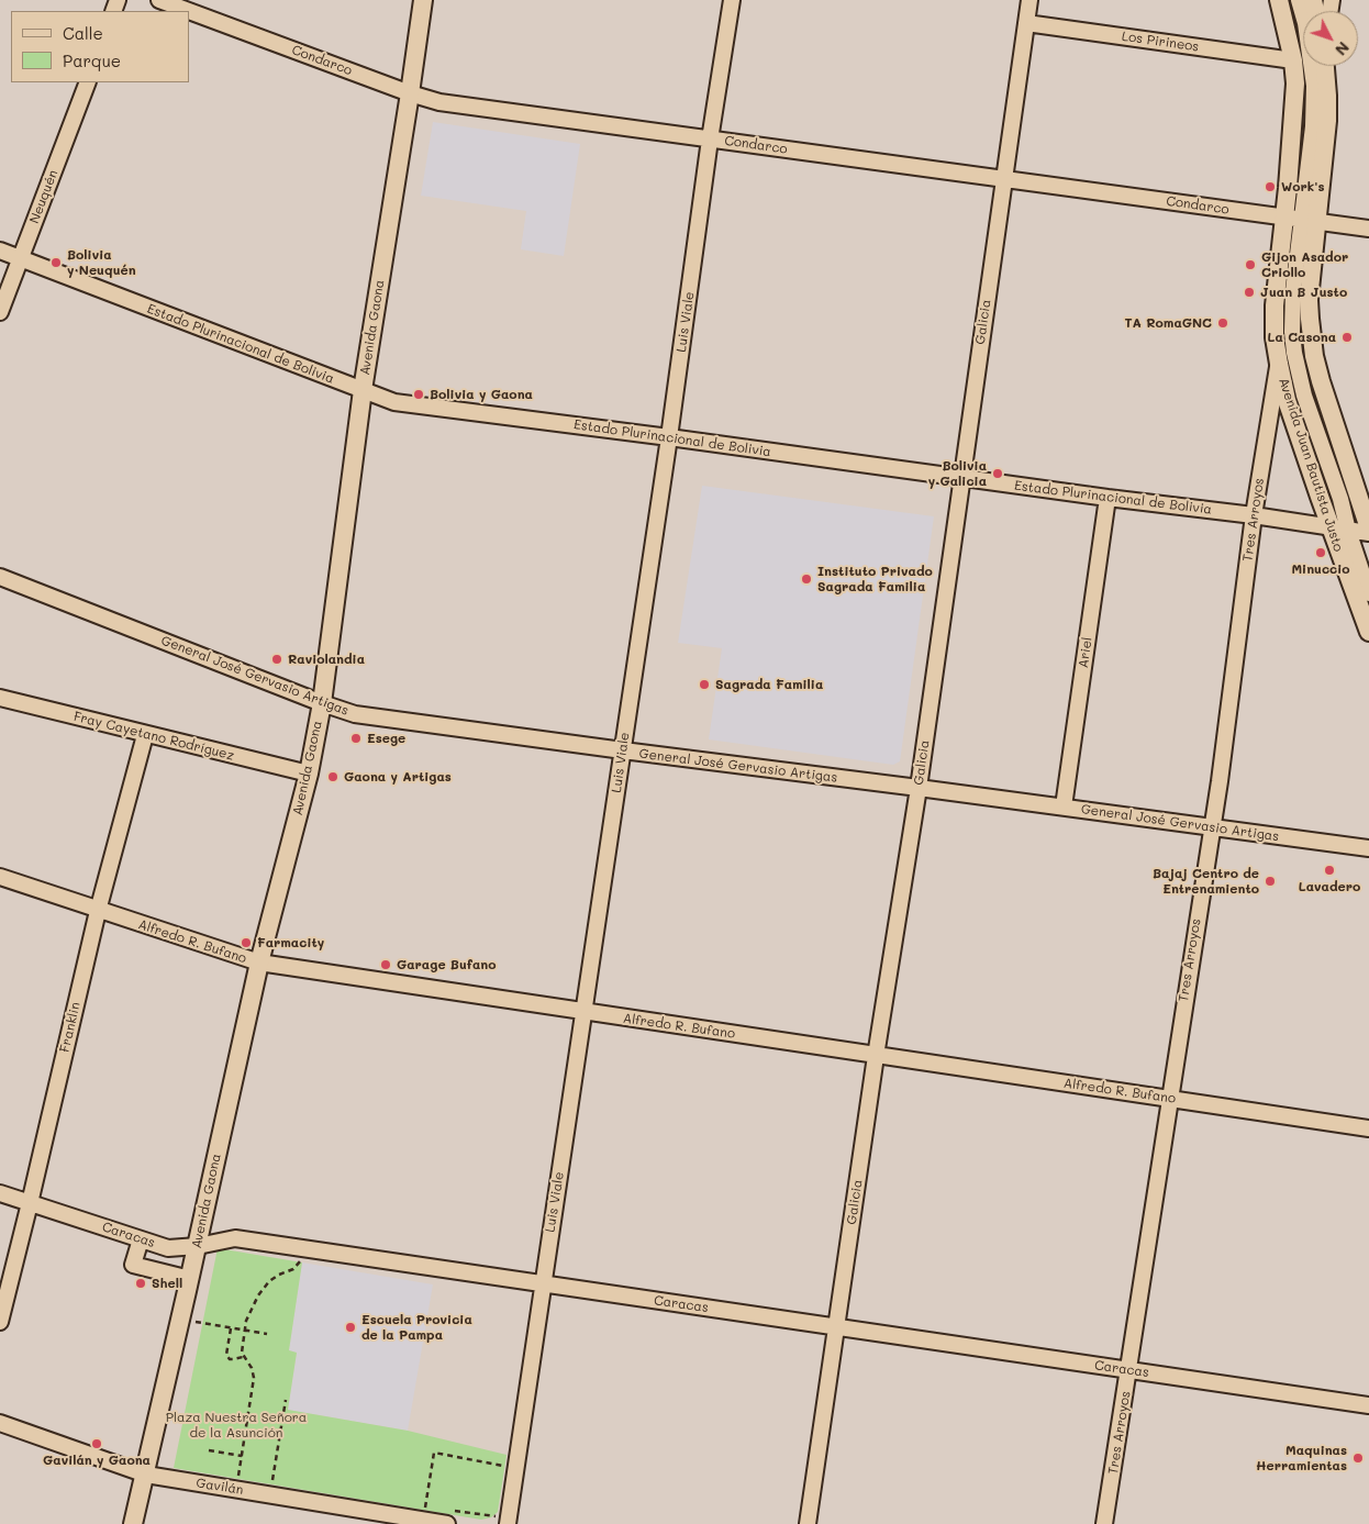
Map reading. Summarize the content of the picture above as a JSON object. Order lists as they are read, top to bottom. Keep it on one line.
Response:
{"streets":{"main road":["Avenida Gaona","Avenida Juan Bautista Justo"],"street":["Los Pirineos","Condarco","Neuquén","Luis Viale","Galicia","Estado Plurinacional de Bolivia","Tres Arroyos","Ariel","General José Gervasio Artigas","Fray Cayetano Rodríguez","Alfredo R. Bufano","Franklin","Caracas","Gavilán"]},"crossings":[["Los Pirineos","Galicia"],["Los Pirineos","Avenida Juan Bautista Justo"],["Condarco","Luis Viale"],["Condarco","Galicia"],["Condarco","Avenida Gaona"],["Condarco","Avenida Juan Bautista Justo"],["Neuquén","Estado Plurinacional de Bolivia"],["Luis Viale","Estado Plurinacional de Bolivia"],["Luis Viale","General José Gervasio Artigas"],["Luis Viale","Alfredo R. Bufano"],["Luis Viale","Caracas"],["Galicia","Estado Plurinacional de Bolivia"],["Galicia","General José Gervasio Artigas"],["Galicia","Alfredo R. Bufano"],["Galicia","Caracas"],["Avenida Gaona","Estado Plurinacional de Bolivia"],["Avenida Gaona","General José Gervasio Artigas"],["Avenida Gaona","Fray Cayetano Rodríguez"],["Avenida Gaona","Alfredo R. Bufano"],["Avenida Gaona","Caracas"],["Avenida Gaona","Gavilán"],["Estado Plurinacional de Bolivia","Avenida Juan Bautista Justo"],["Estado Plurinacional de Bolivia","Tres Arroyos"],["Estado Plurinacional de Bolivia","Ariel"],["Avenida Juan Bautista Justo","Tres Arroyos"],["Tres Arroyos","General José Gervasio Artigas"],["Tres Arroyos","Alfredo R. Bufano"],["Tres Arroyos","Caracas"],["Ariel","General José Gervasio Artigas"],["Fray Cayetano Rodríguez","Franklin"],["Alfredo R. Bufano","Franklin"],["Franklin","Caracas"]],"parks":["Plaza Nuestra Señora de la Asunción"],"places":["Work's","Bolivia y Neuquén","Gijon Asador Criollo","Juan B Justo","TA RomaGNC","La Casona","Bolivia y Gaona","Bolivia y Galicia","Minuccio","Instituto Privado Sagrada Familia","Raviolandia","Sagrada Familia","Esege","Gaona y Artigas","Lavadero","Bajaj Centro de Entrenamiento","Farmacity","Garage Bufano","Shell","Escuela Provicia de la Pampa","Gavilán y Gaona","Maquinas Herramientas"],"legend":["Calle","Parque"],"north":"bottom right"}
